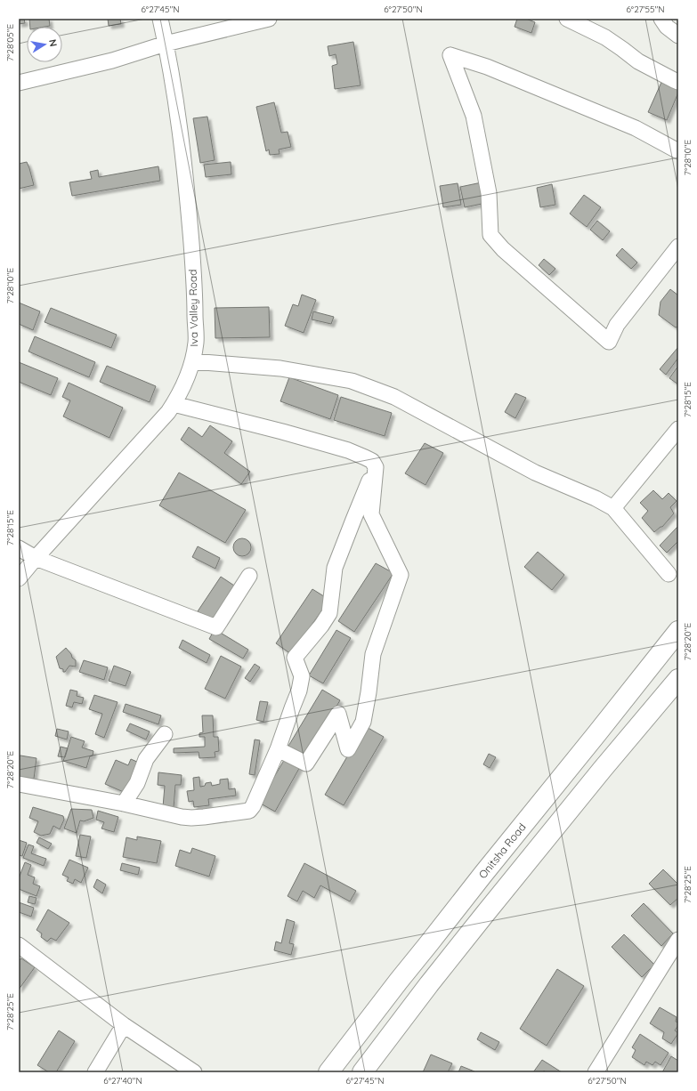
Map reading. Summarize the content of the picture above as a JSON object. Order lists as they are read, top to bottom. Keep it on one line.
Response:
{"streets":{"main road":["Onitsha Road"],"street":["Iva Valley Road"]},"north":"right","coordinates":["6°27'45\"N","6°27'50\"N","6°27'55\"N","7°28'05\"E","7°28'10\"E","7°28'15\"E","7°28'20\"E","7°28'25\"E","6°27'40\"N"]}
